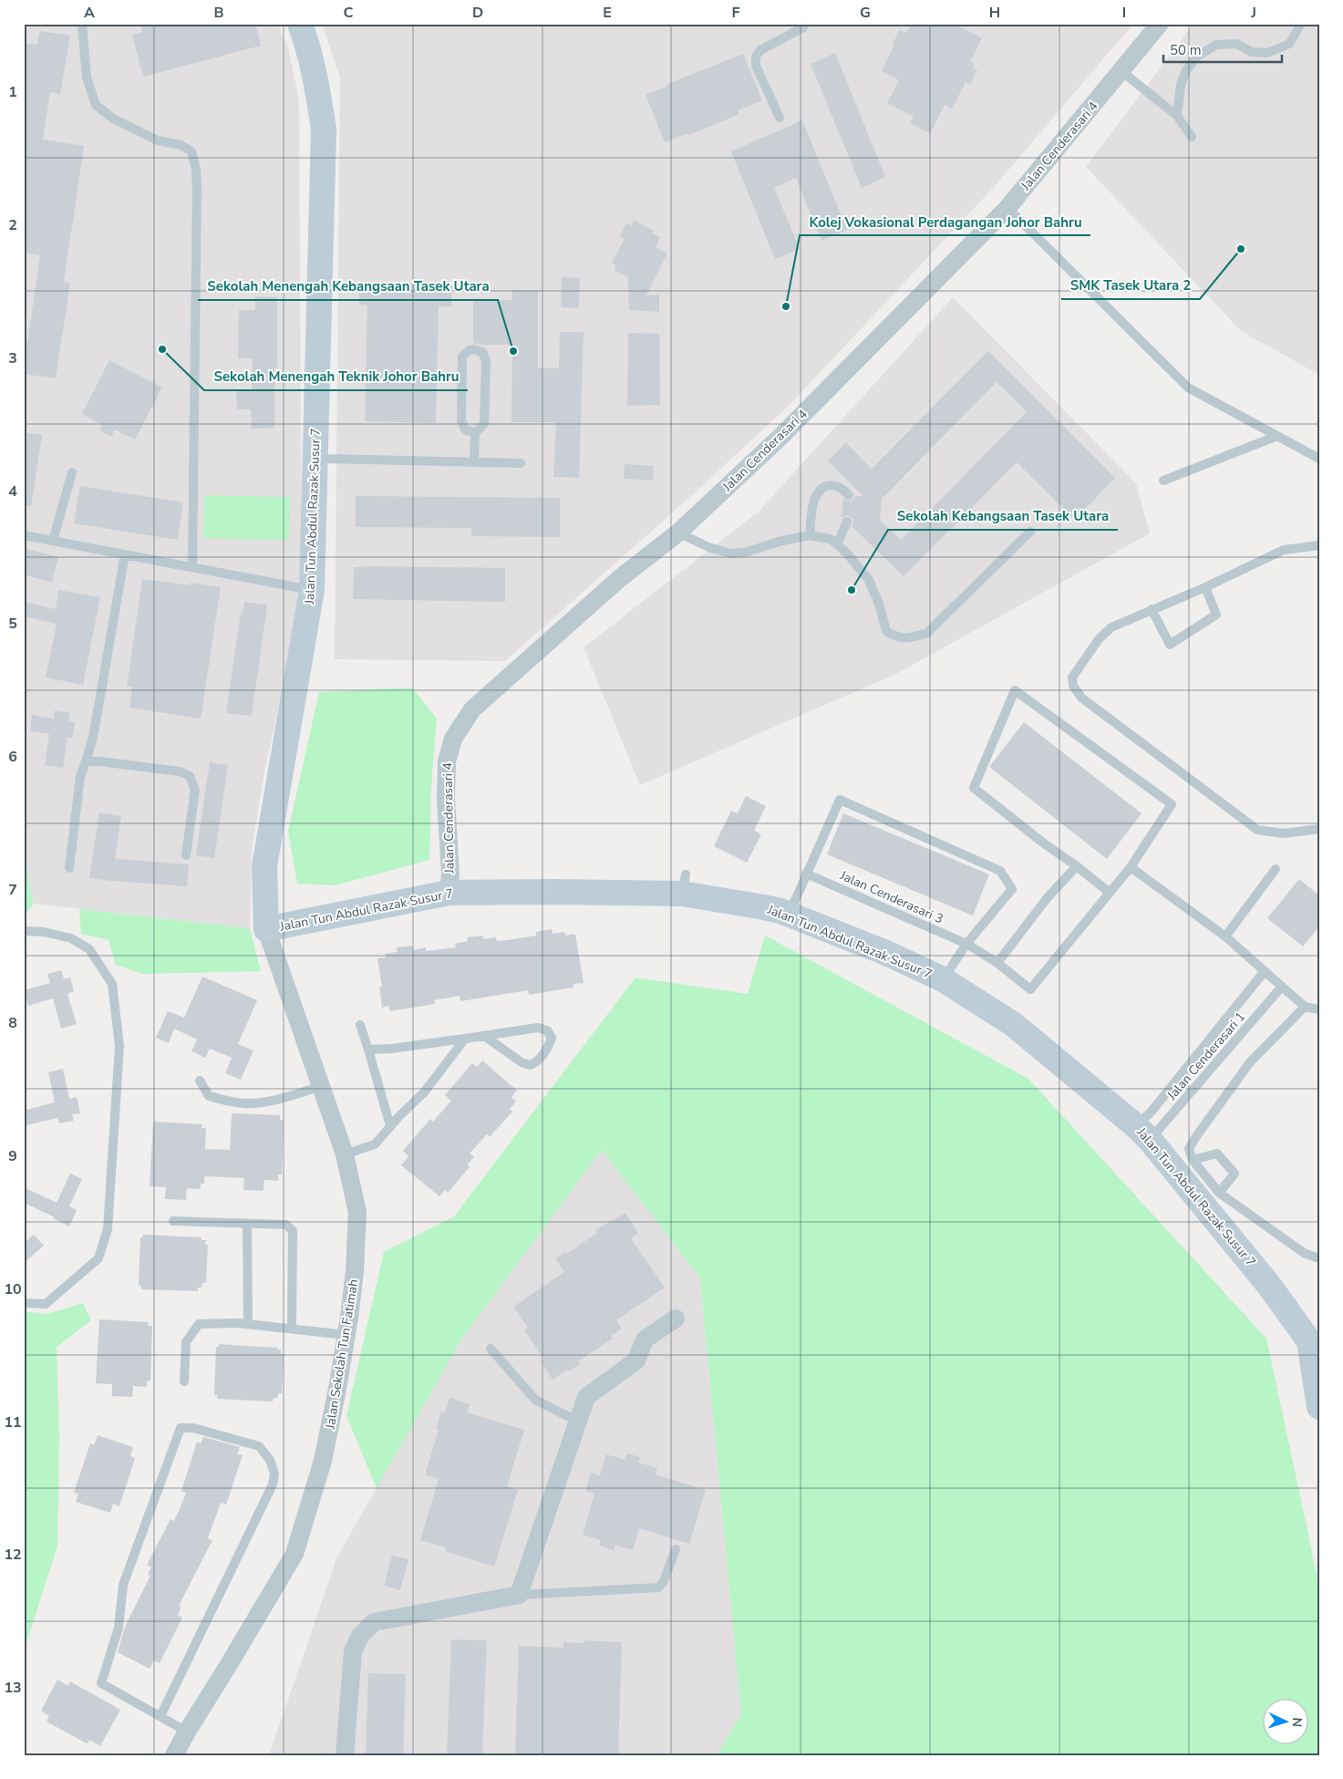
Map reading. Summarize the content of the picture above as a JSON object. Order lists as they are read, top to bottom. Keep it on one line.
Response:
{"streets":{"street":["Jalan Cenderasari 4","Jalan Tun Abdul Razak Susur 7","Jalan Sekolah Tun Fatimah"],"lane":["Jalan Cenderasari 3","Jalan Cenderasari 1"]},"crossings":[["Jalan Cenderasari 4","Jalan Tun Abdul Razak Susur 7"],["Jalan Tun Abdul Razak Susur 7","Jalan Cenderasari 1"],["Jalan Tun Abdul Razak Susur 7","Jalan Sekolah Tun Fatimah"]],"places":["SMK Tasek Utara 2","Kolej Vokasional Perdagangan Johor Bahru","Sekolah Menengah Teknik Johor Bahru","Sekolah Menengah Kebangsaan Tasek Utara","Sekolah Kebangsaan Tasek Utara"],"scale_bar":"50 m","north":"right","grid":{"columns":["A","B","C","D","E","F","G","H","I","J"],"rows":["1","2","3","4","5","6","7","8","9","10","11","12","13"]}}
